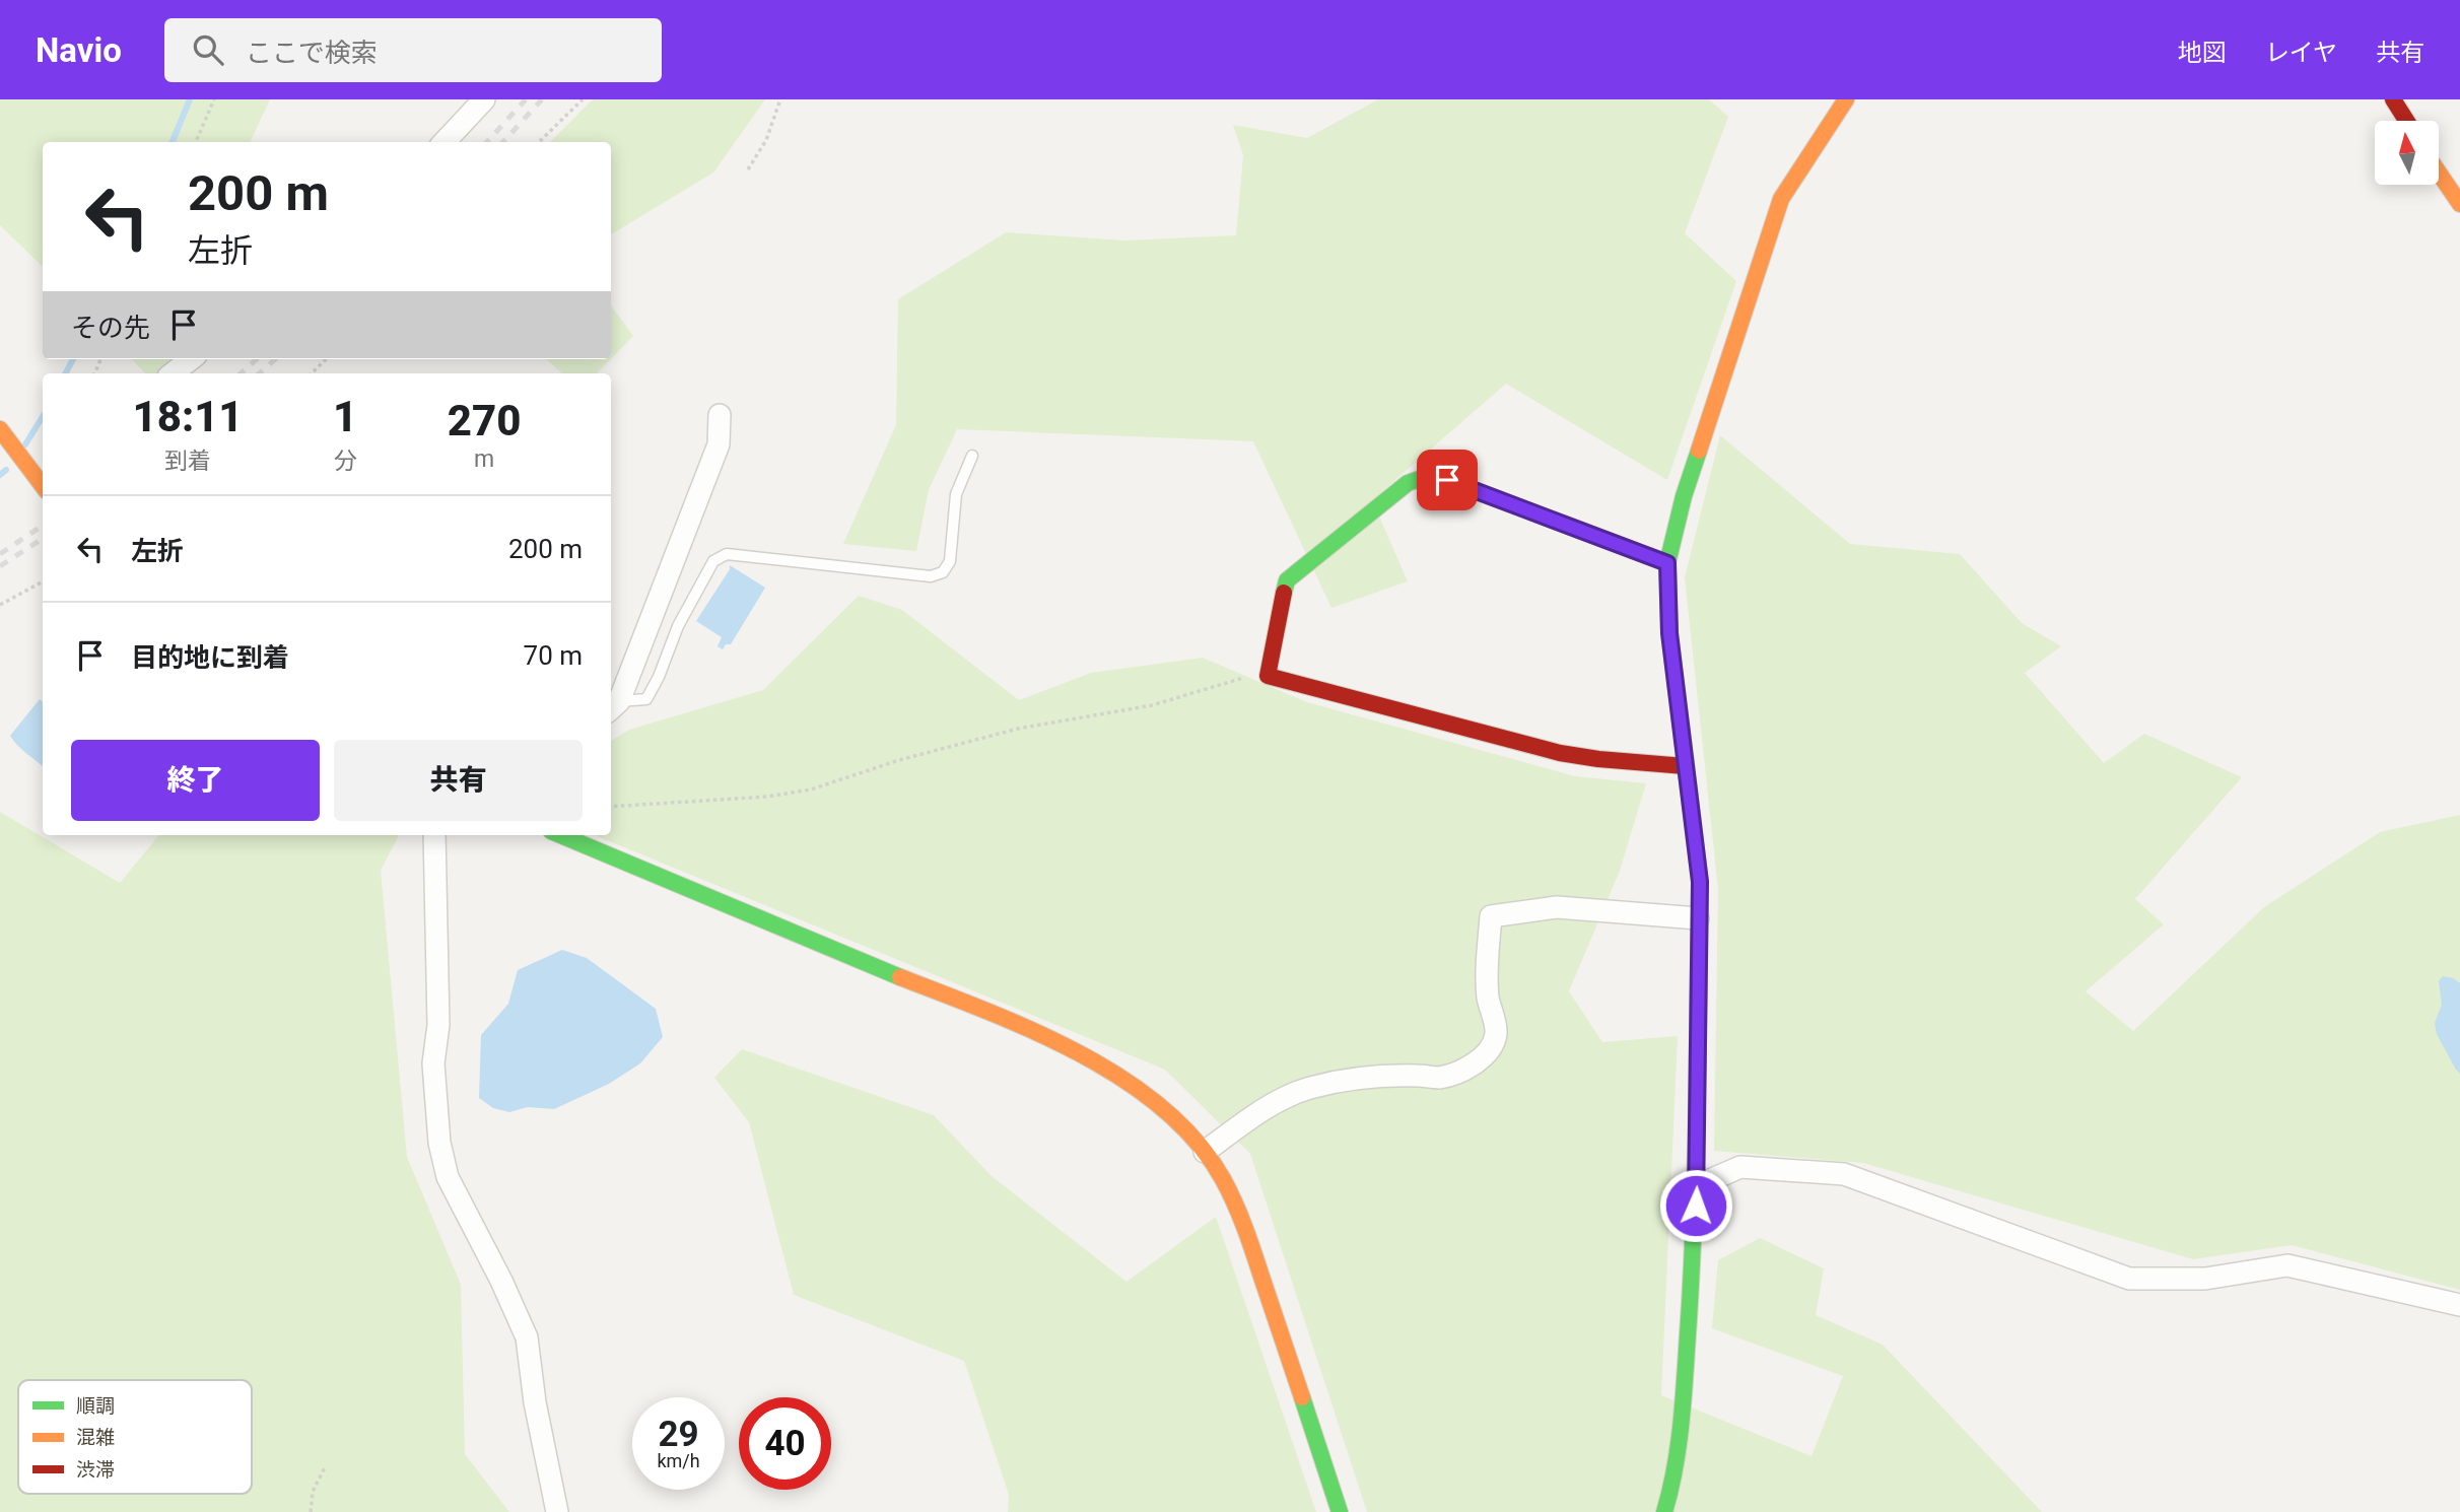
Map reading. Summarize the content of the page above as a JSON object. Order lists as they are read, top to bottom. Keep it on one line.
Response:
{"legend":["順調","混雑","渋滞"],"north":"top","page":{"header":"Navio","search":"ここで検索","nav":["地図","レイヤ","共有"],"turn":["200 m","左折"],"then":"その先","eta":["18:11","到着","1","分","270","m"],"list":[{"name":"左折","value":"200 m"},{"name":"目的地に到着","value":"70 m"}],"buttons":["終了","共有"],"speed":"29 km/h","limit":"40"}}
